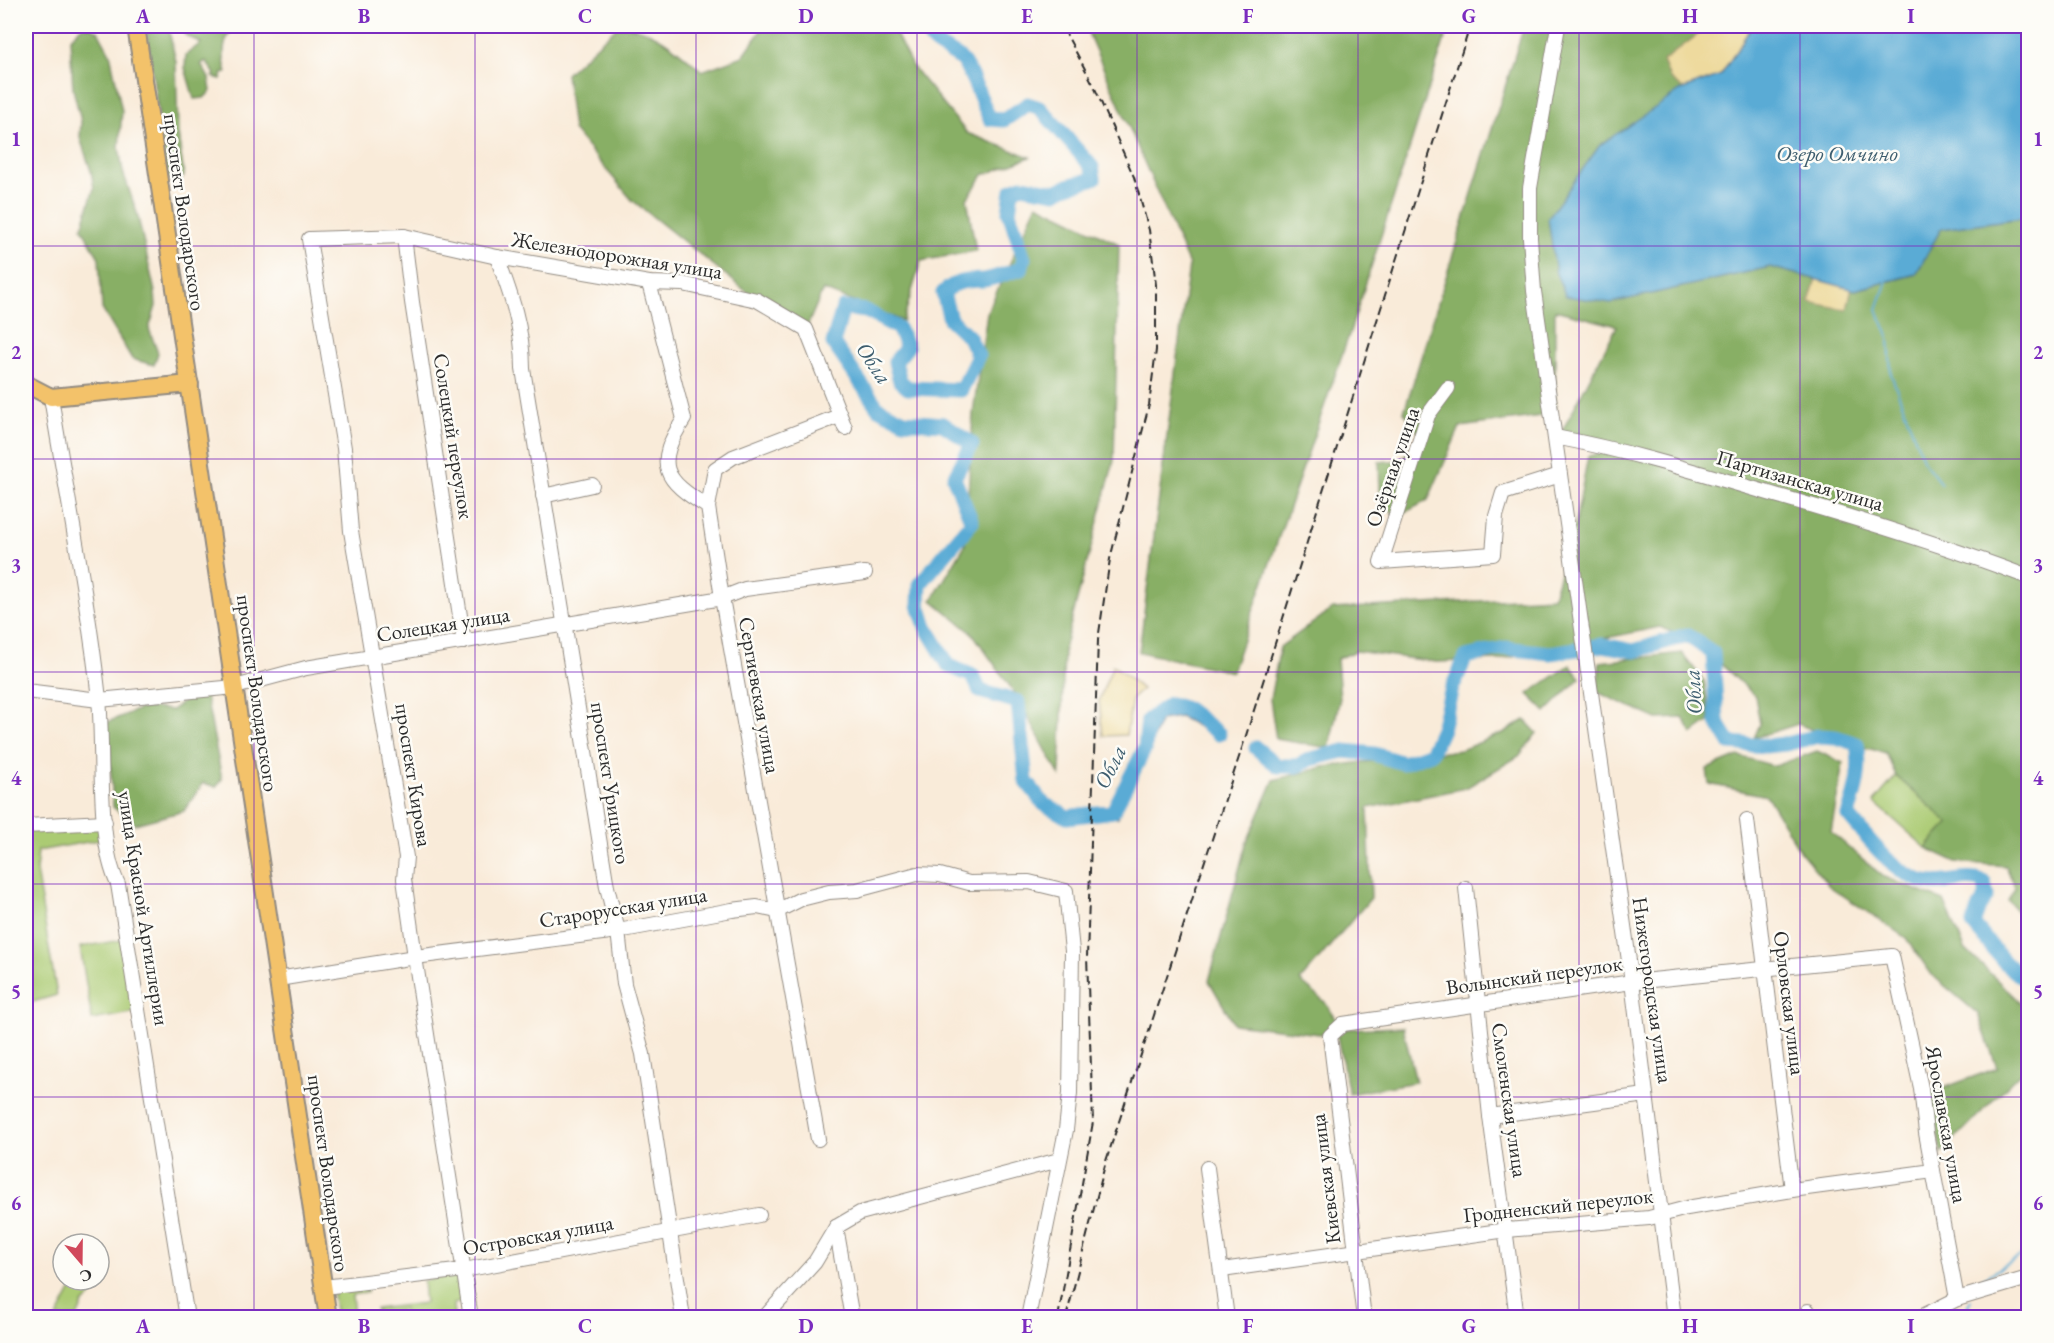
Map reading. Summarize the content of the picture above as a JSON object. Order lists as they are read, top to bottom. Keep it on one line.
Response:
{"streets":{"main road":["проспект Володарского"],"street":["Железнодорожная улица","Солецкий переулок","Озёрная улица","Партизанская улица","Солецкая улица","Сергиевская улица","проспект Кирова","проспект Урицкого","Старорусская улица","улица Красной Артиллерии","Волынский переулок","Нижегородская улица","Орловская улица","Смоленская улица","Ярославская улица","Киевская улица","Гродненский переулок","Островская улица"]},"crossings":[["проспект Володарского","Солецкая улица"],["проспект Володарского","Старорусская улица"],["проспект Володарского","Островская улица"],["Железнодорожная улица","Солецкий переулок"],["Железнодорожная улица","Сергиевская улица"],["Железнодорожная улица","проспект Кирова"],["Железнодорожная улица","проспект Урицкого"],["Солецкий переулок","Солецкая улица"],["Озёрная улица","Нижегородская улица"],["Солецкая улица","Сергиевская улица"],["Солецкая улица","проспект Кирова"],["Солецкая улица","проспект Урицкого"],["Солецкая улица","улица Красной Артиллерии"],["Сергиевская улица","Старорусская улица"],["проспект Кирова","Старорусская улица"],["проспект Кирова","Островская улица"],["проспект Урицкого","Старорусская улица"],["проспект Урицкого","Островская улица"],["Волынский переулок","Нижегородская улица"],["Волынский переулок","Орловская улица"],["Волынский переулок","Смоленская улица"],["Волынский переулок","Ярославская улица"],["Волынский переулок","Киевская улица"],["Нижегородская улица","Гродненский переулок"],["Орловская улица","Гродненский переулок"],["Смоленская улица","Гродненский переулок"],["Ярославская улица","Гродненский переулок"],["Киевская улица","Гродненский переулок"]],"water":["Озеро Омчино","Обла"],"north":"bottom","grid":{"columns":["A","B","C","D","E","F","G","H","I"],"rows":["1","2","3","4","5","6"]}}
